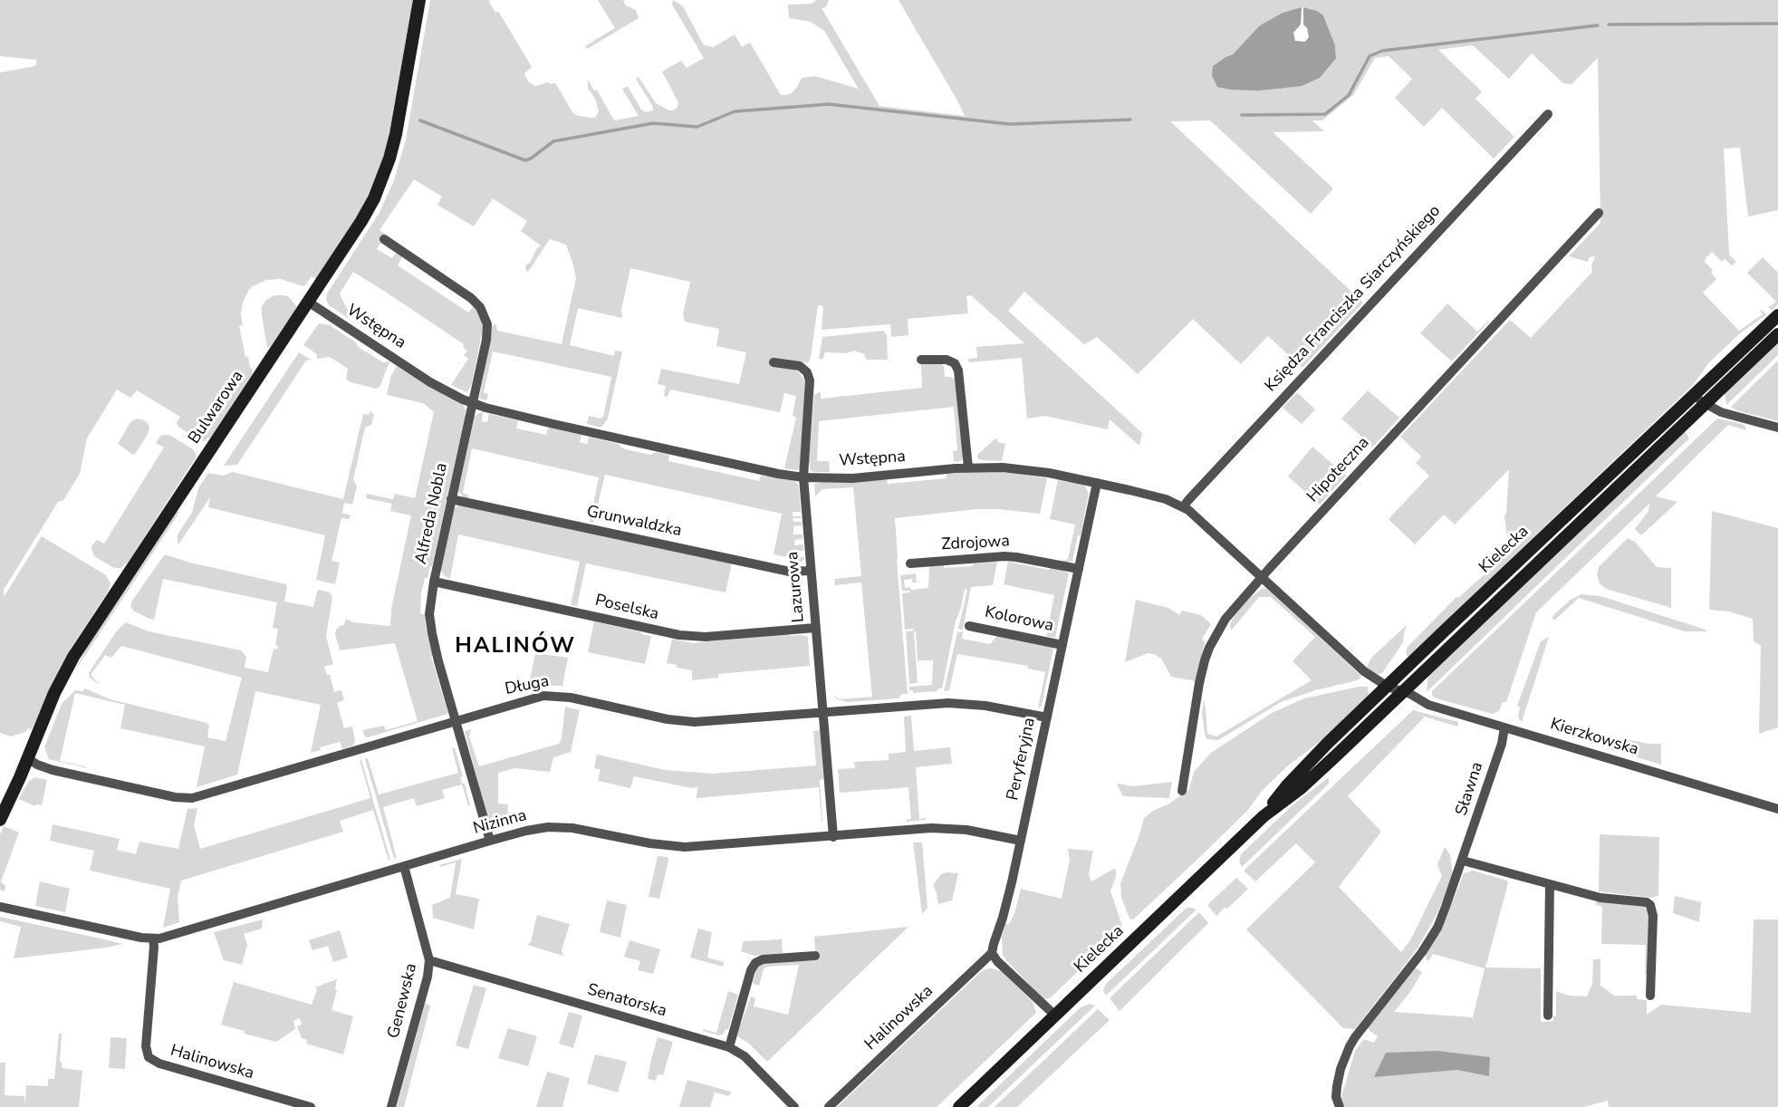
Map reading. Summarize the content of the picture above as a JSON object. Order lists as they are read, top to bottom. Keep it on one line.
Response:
{"streets":{"main road":["Bulwarowa","Kielecka"],"street":["Księdza Franciszka Siarczyńskiego","Wstępna","Hipoteczna","Alfreda Nobla","Grunwaldzka","Zdrojowa","Lazurowa","Poselska","Kolorowa","Długa","Kierzkowska","Peryferyjna","Sławna","Nizinna","Genewska","Senatorska","Halinowska"]},"crossings":[["Księdza Franciszka Siarczyńskiego","Wstępna"],["Wstępna","Bulwarowa"],["Wstępna","Hipoteczna"],["Wstępna","Alfreda Nobla"],["Wstępna","Kielecka"],["Wstępna","Lazurowa"],["Wstępna","Kierzkowska"],["Wstępna","Peryferyjna"],["Bulwarowa","Długa"],["Alfreda Nobla","Grunwaldzka"],["Alfreda Nobla","Poselska"],["Alfreda Nobla","Długa"],["Alfreda Nobla","Nizinna"],["Grunwaldzka","Lazurowa"],["Zdrojowa","Peryferyjna"],["Kielecka","Kierzkowska"],["Lazurowa","Poselska"],["Lazurowa","Długa"],["Lazurowa","Nizinna"],["Kolorowa","Peryferyjna"],["Długa","Peryferyjna"],["Kierzkowska","Sławna"],["Peryferyjna","Nizinna"],["Peryferyjna","Halinowska"],["Nizinna","Genewska"],["Nizinna","Halinowska"],["Genewska","Senatorska"]],"districts":["HALINÓW"]}
